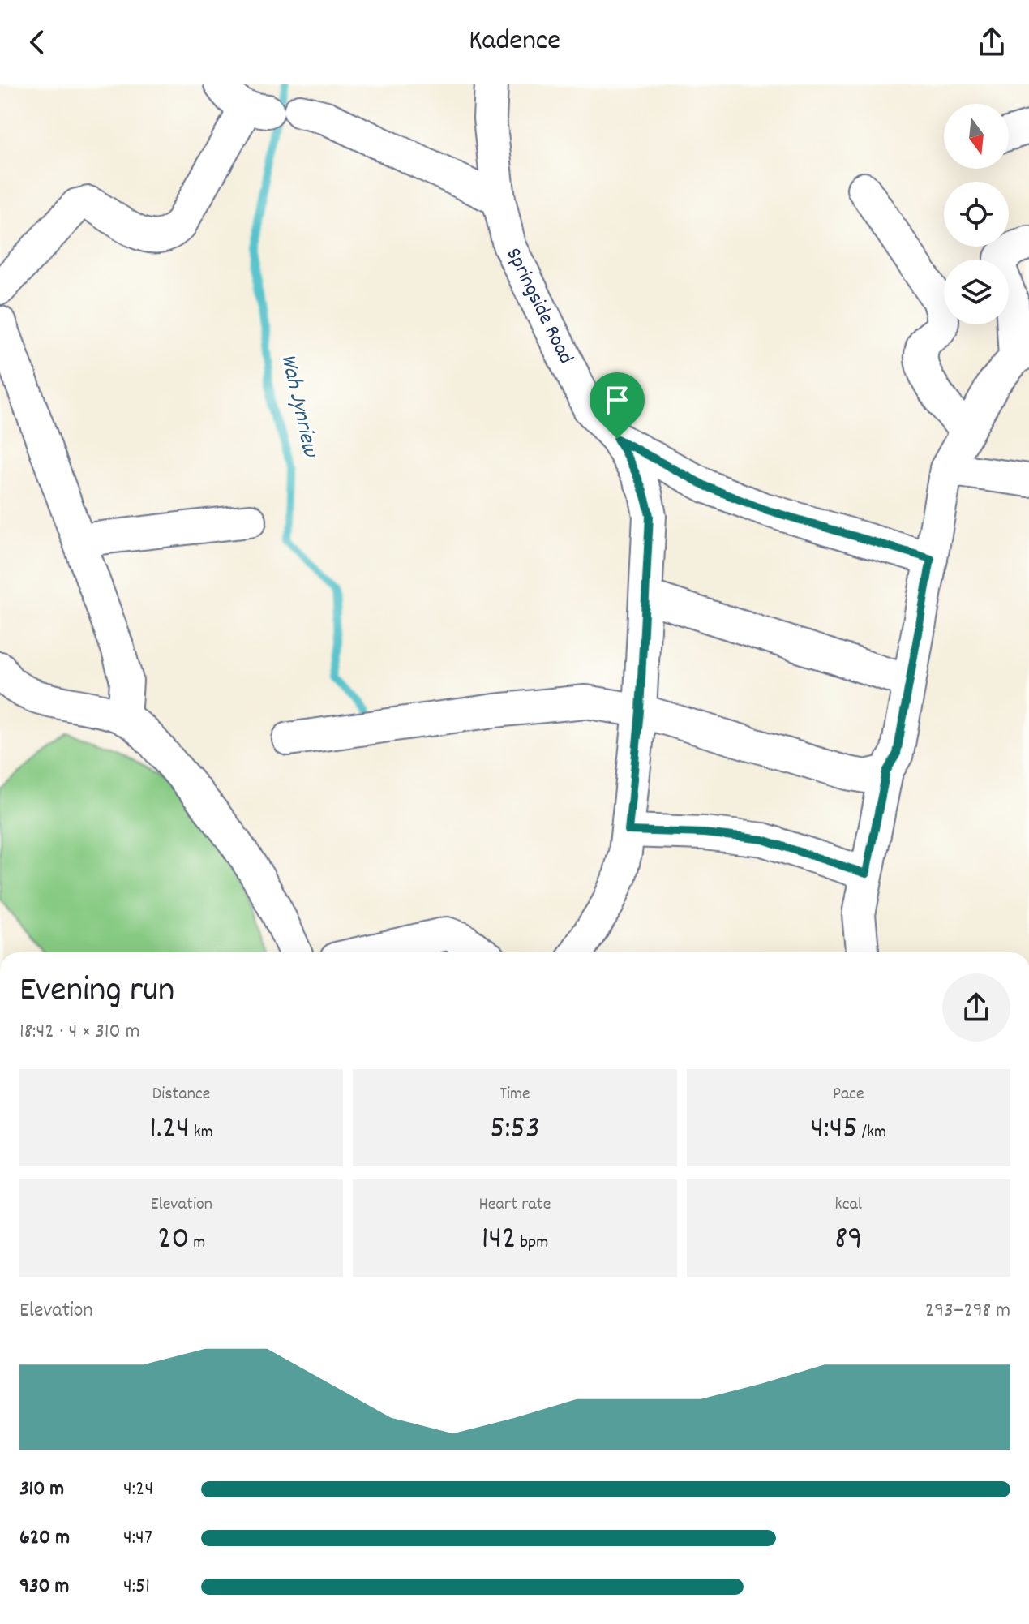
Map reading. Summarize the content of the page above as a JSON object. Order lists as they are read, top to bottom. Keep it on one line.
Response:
{"streets":{"street":["Springside Road"]},"water":["Wah Jynriew"],"north":"bottom","page":{"header":"Kadence","heading":["Evening run","18:42 · 4 × 310 m"],"stats":[["Distance","1.24 km"],["Time","5:53"],["Pace","4:45 /km"],["Elevation","20 m"],["Heart rate","142 bpm"],["kcal","89"]],"chart":["Elevation","293–298 m"],"list":[{"name":"310 m","note":"4:24"},{"name":"620 m","note":"4:47"},{"name":"930 m","note":"4:51"}]}}
